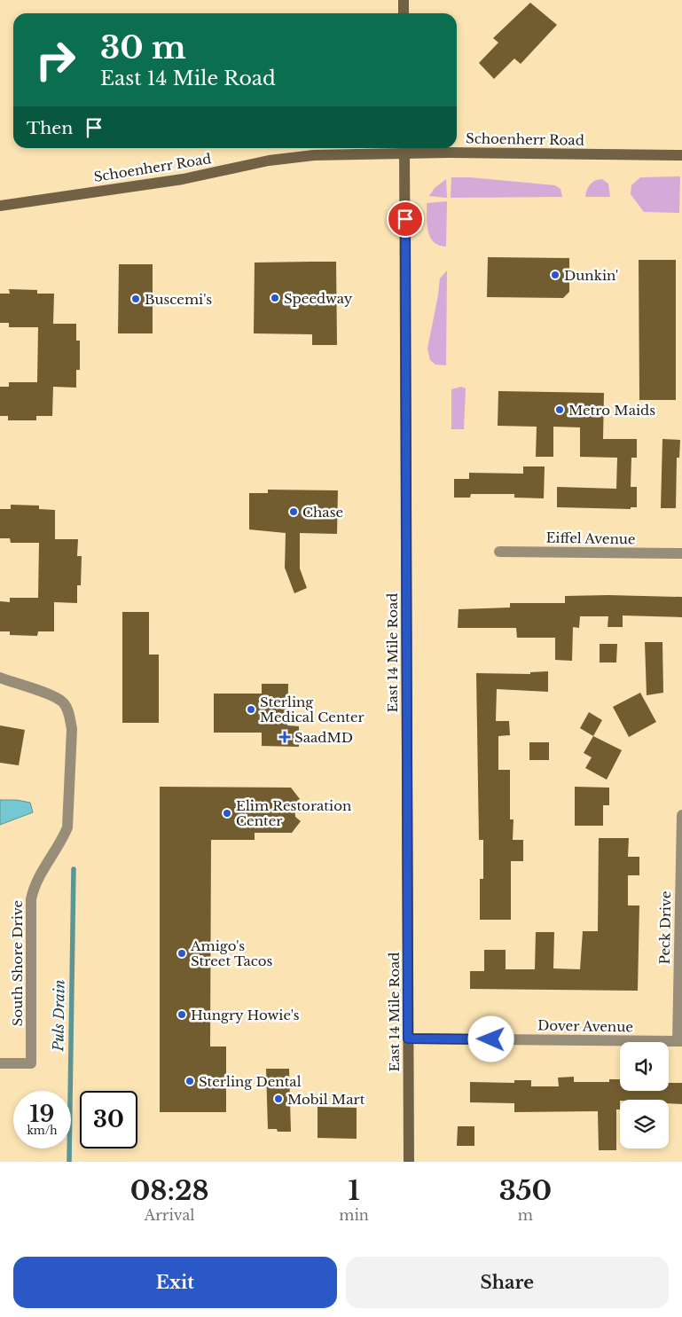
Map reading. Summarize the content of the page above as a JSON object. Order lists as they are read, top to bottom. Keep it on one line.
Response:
{"streets":{"main road":["Schoenherr Road","East 14 Mile Road"],"street":["Eiffel Avenue","Peck Drive","South Shore Drive","Dover Avenue"]},"crossings":[["Schoenherr Road","East 14 Mile Road"],["East 14 Mile Road","Dover Avenue"],["Peck Drive","Dover Avenue"]],"water":["Puls Drain"],"places":{"other":["Dunkin'","Speedway","Buscemi's","Metro Maids","Chase","Sterling Medical Center","Elim Restoration Center","Amigo's Street Tacos","Hungry Howie's","Sterling Dental","Mobil Mart"],"health":["SaadMD"]},"page":{"turn":["30 m","East 14 Mile Road"],"then":"Then","speed":"19 km/h","limit":"30","eta":["08:28","Arrival","1","min","350","m"],"buttons":["Exit","Share"]}}
